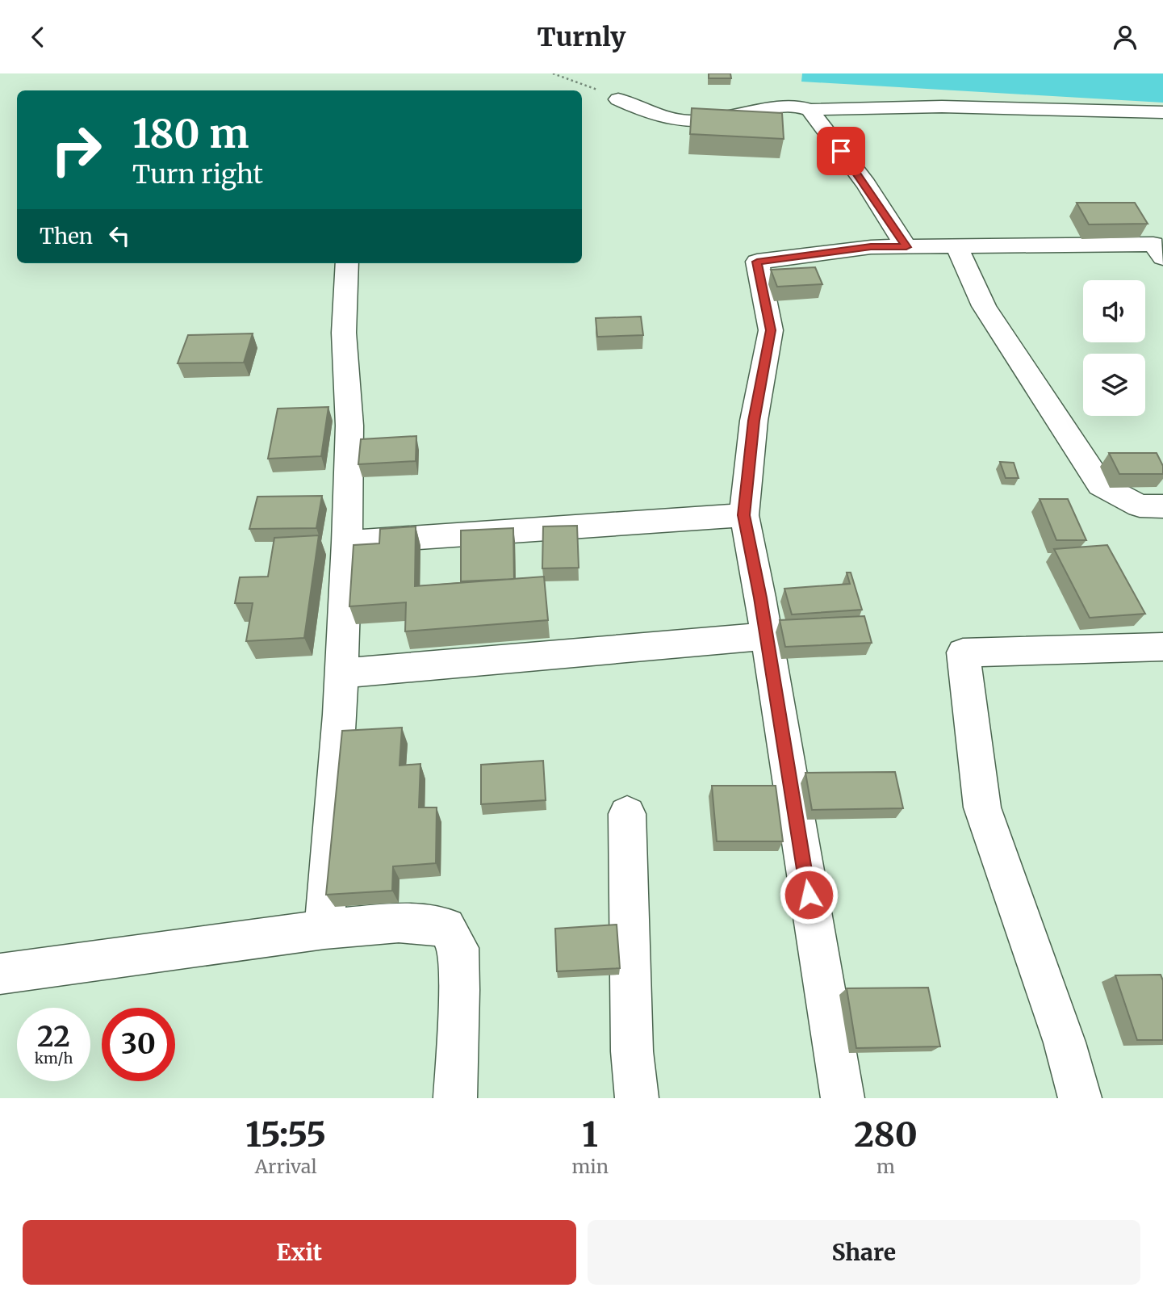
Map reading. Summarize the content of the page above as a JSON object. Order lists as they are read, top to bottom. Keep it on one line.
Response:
{"page":{"header":"Turnly","turn":["180 m","Turn right"],"then":"Then","speed":"22 km/h","limit":"30","eta":["15:55","Arrival","1","min","280","m"],"buttons":["Exit","Share"]}}
